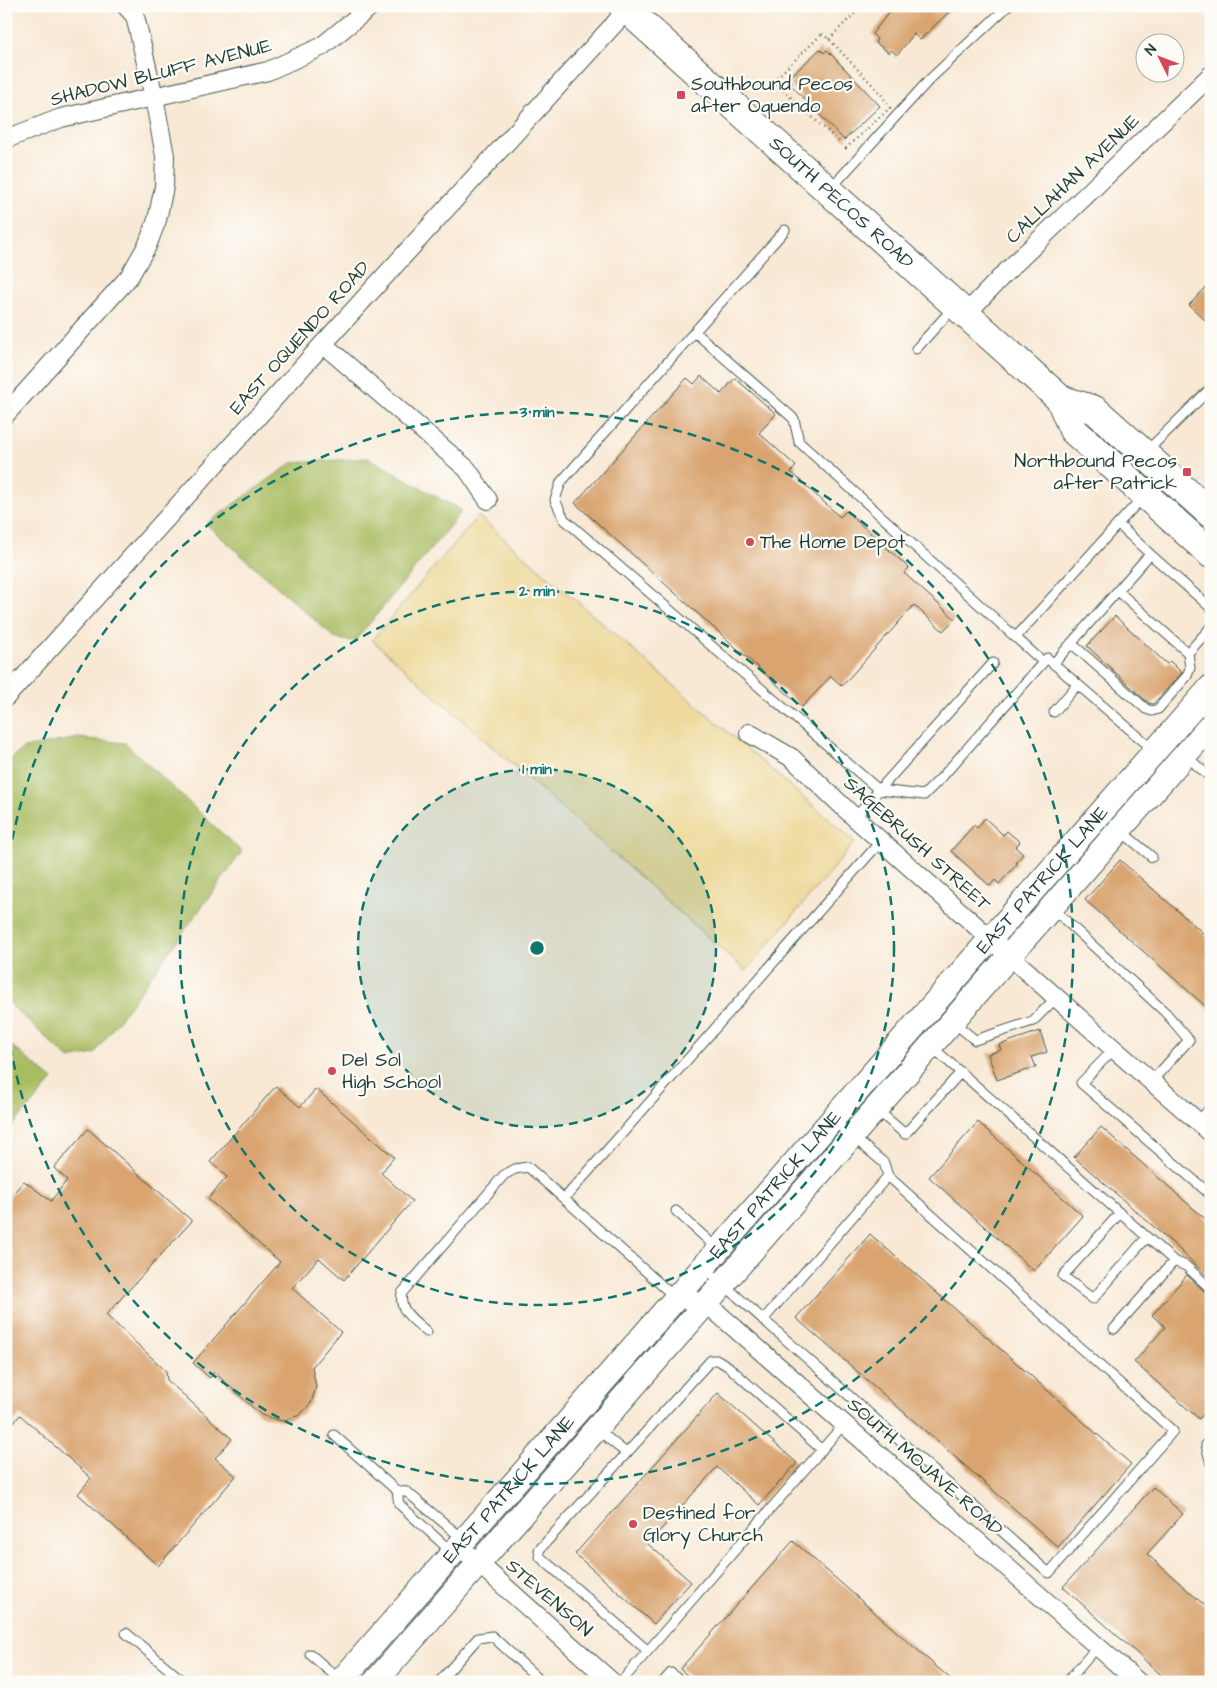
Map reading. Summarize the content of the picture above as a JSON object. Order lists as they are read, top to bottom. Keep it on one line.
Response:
{"streets":{"main road":["SOUTH PECOS ROAD","EAST PATRICK LANE"],"street":["SHADOW BLUFF AVENUE","CALLAHAN AVENUE","EAST OQUENDO ROAD","SAGEBRUSH STREET","SOUTH MOJAVE ROAD","STEVENSON"]},"crossings":[["CALLAHAN AVENUE","SOUTH PECOS ROAD"],["SOUTH PECOS ROAD","EAST OQUENDO ROAD"],["SAGEBRUSH STREET","EAST PATRICK LANE"],["EAST PATRICK LANE","SOUTH MOJAVE ROAD"],["EAST PATRICK LANE","STEVENSON"]],"places":{"transit":["Southbound Pecos after Oquendo","Northbound Pecos after Patrick"],"other":["The Home Depot","Del Sol High School","Destined for Glory Church"]},"north":"top left","rings":["3 min","2 min","1 min"]}
